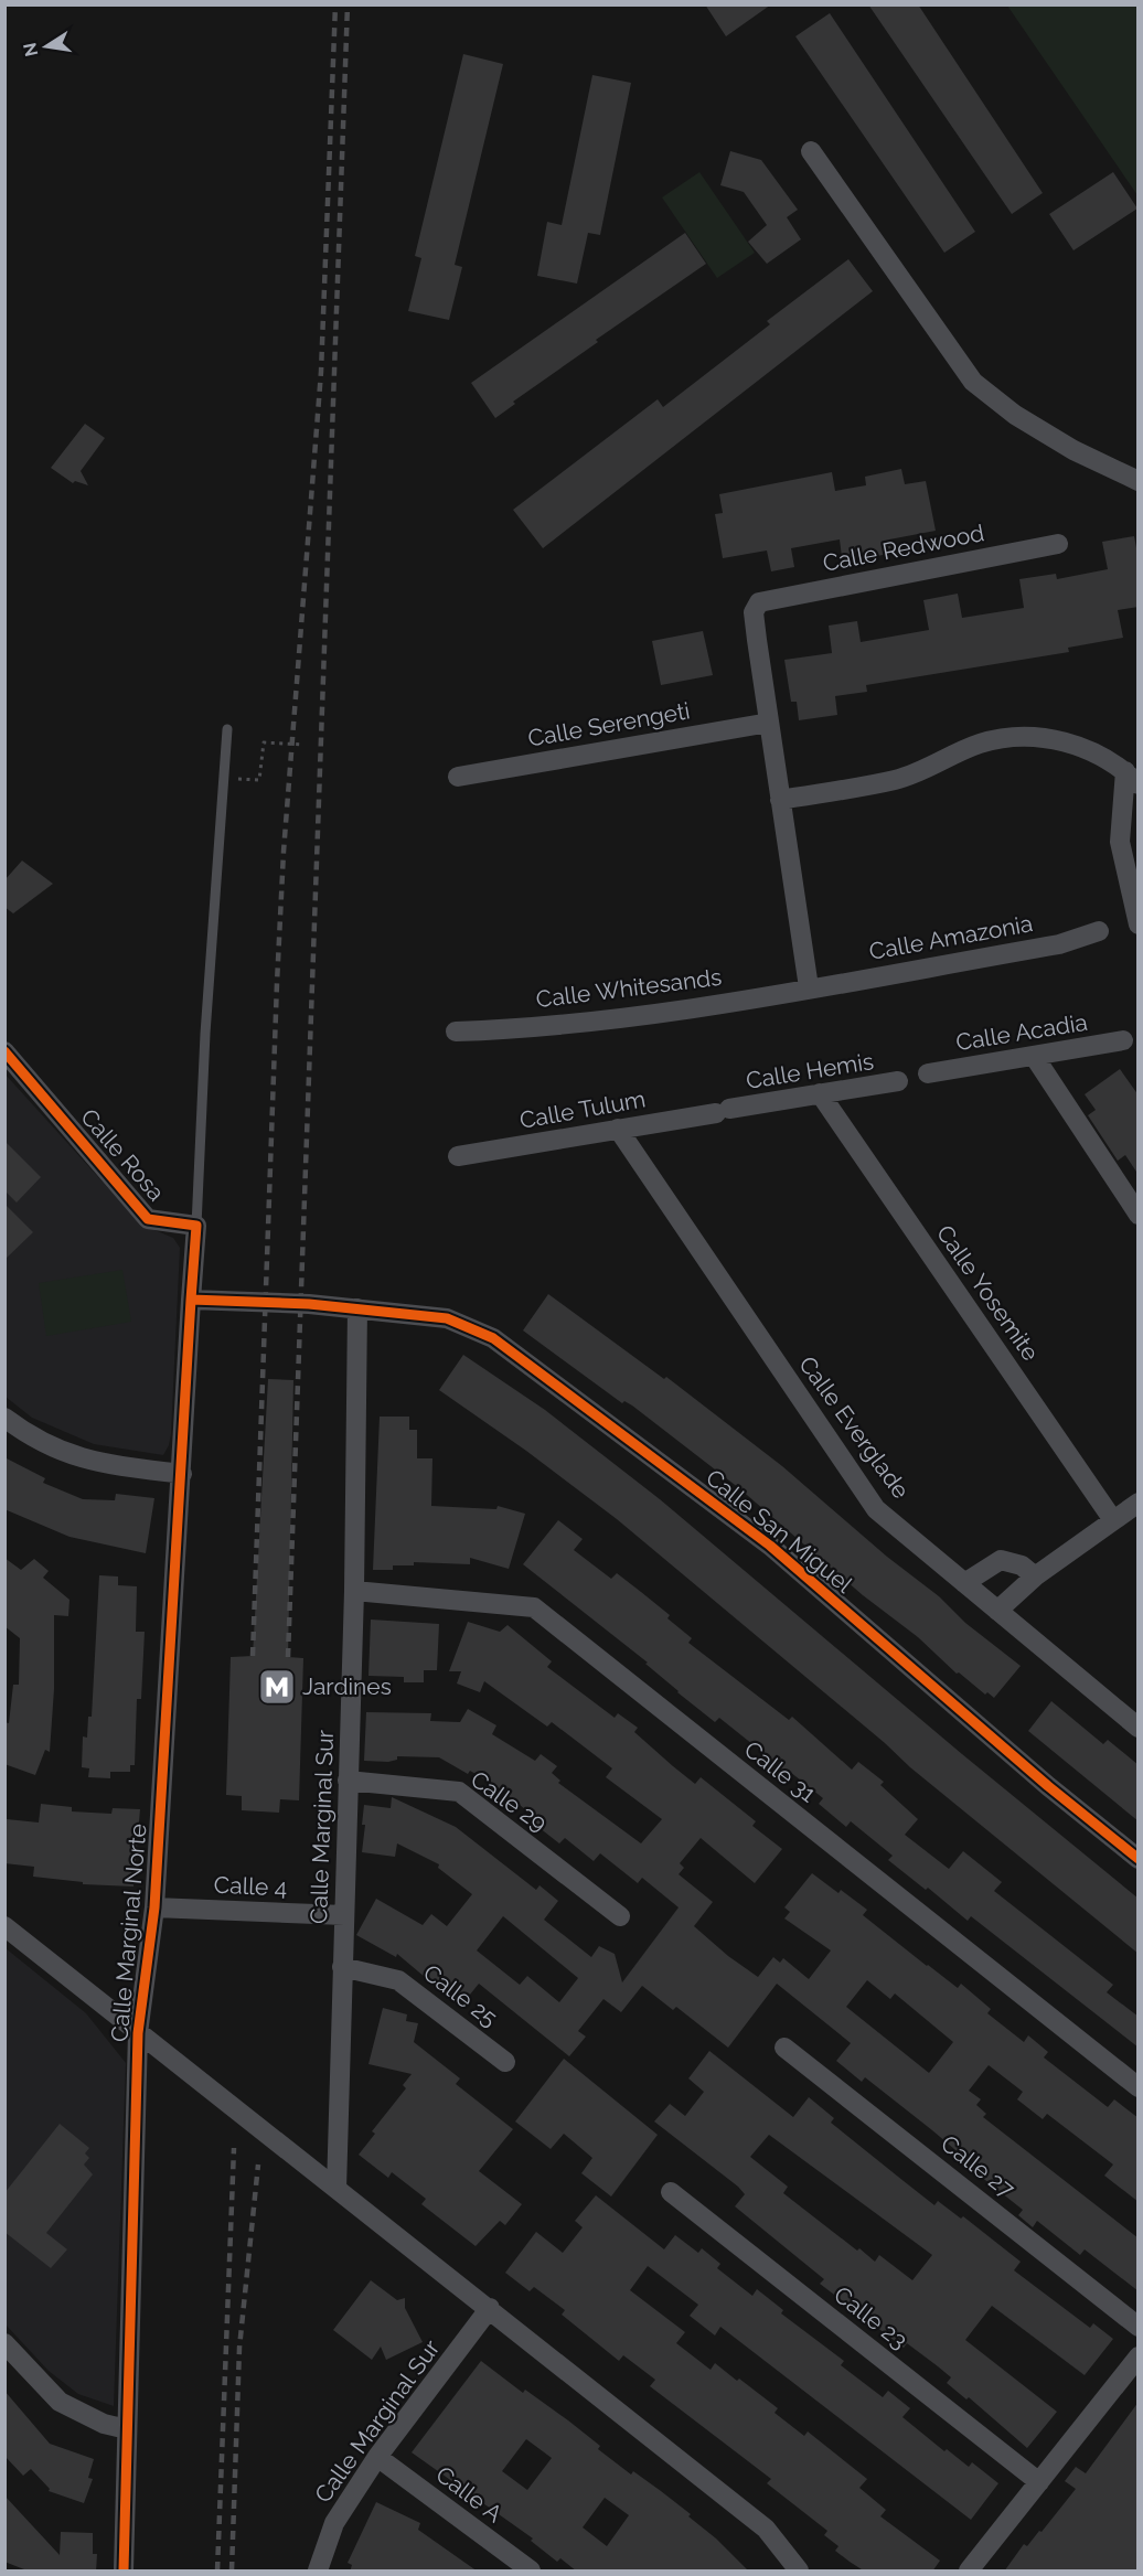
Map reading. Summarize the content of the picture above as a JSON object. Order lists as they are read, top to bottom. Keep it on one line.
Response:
{"streets":{"street":["Calle Redwood","Calle Serengeti","Calle Amazonia","Calle Whitesands","Calle Acadia","Calle Hemis","Calle Tulum","Calle Rosa","Calle Yosemite","Calle Everglade","Calle San Miguel","Calle 31","Calle 29","Calle Marginal Sur","Calle 4","Calle Marginal Norte","Calle 25","Calle 27","Calle 23","Calle A"]},"crossings":[["Calle Redwood","Calle Serengeti"],["Calle Amazonia","Calle Whitesands"],["Calle Hemis","Calle Tulum"],["Calle Hemis","Calle Yosemite"],["Calle Tulum","Calle Everglade"],["Calle San Miguel","Calle Marginal Sur"],["Calle 31","Calle Marginal Sur"],["Calle 29","Calle Marginal Sur"],["Calle Marginal Sur","Calle 4"],["Calle Marginal Sur","Calle 25"],["Calle Marginal Sur","Calle A"],["Calle 4","Calle Marginal Norte"]],"places":{"metro station":["Jardines"]},"north":"left"}
